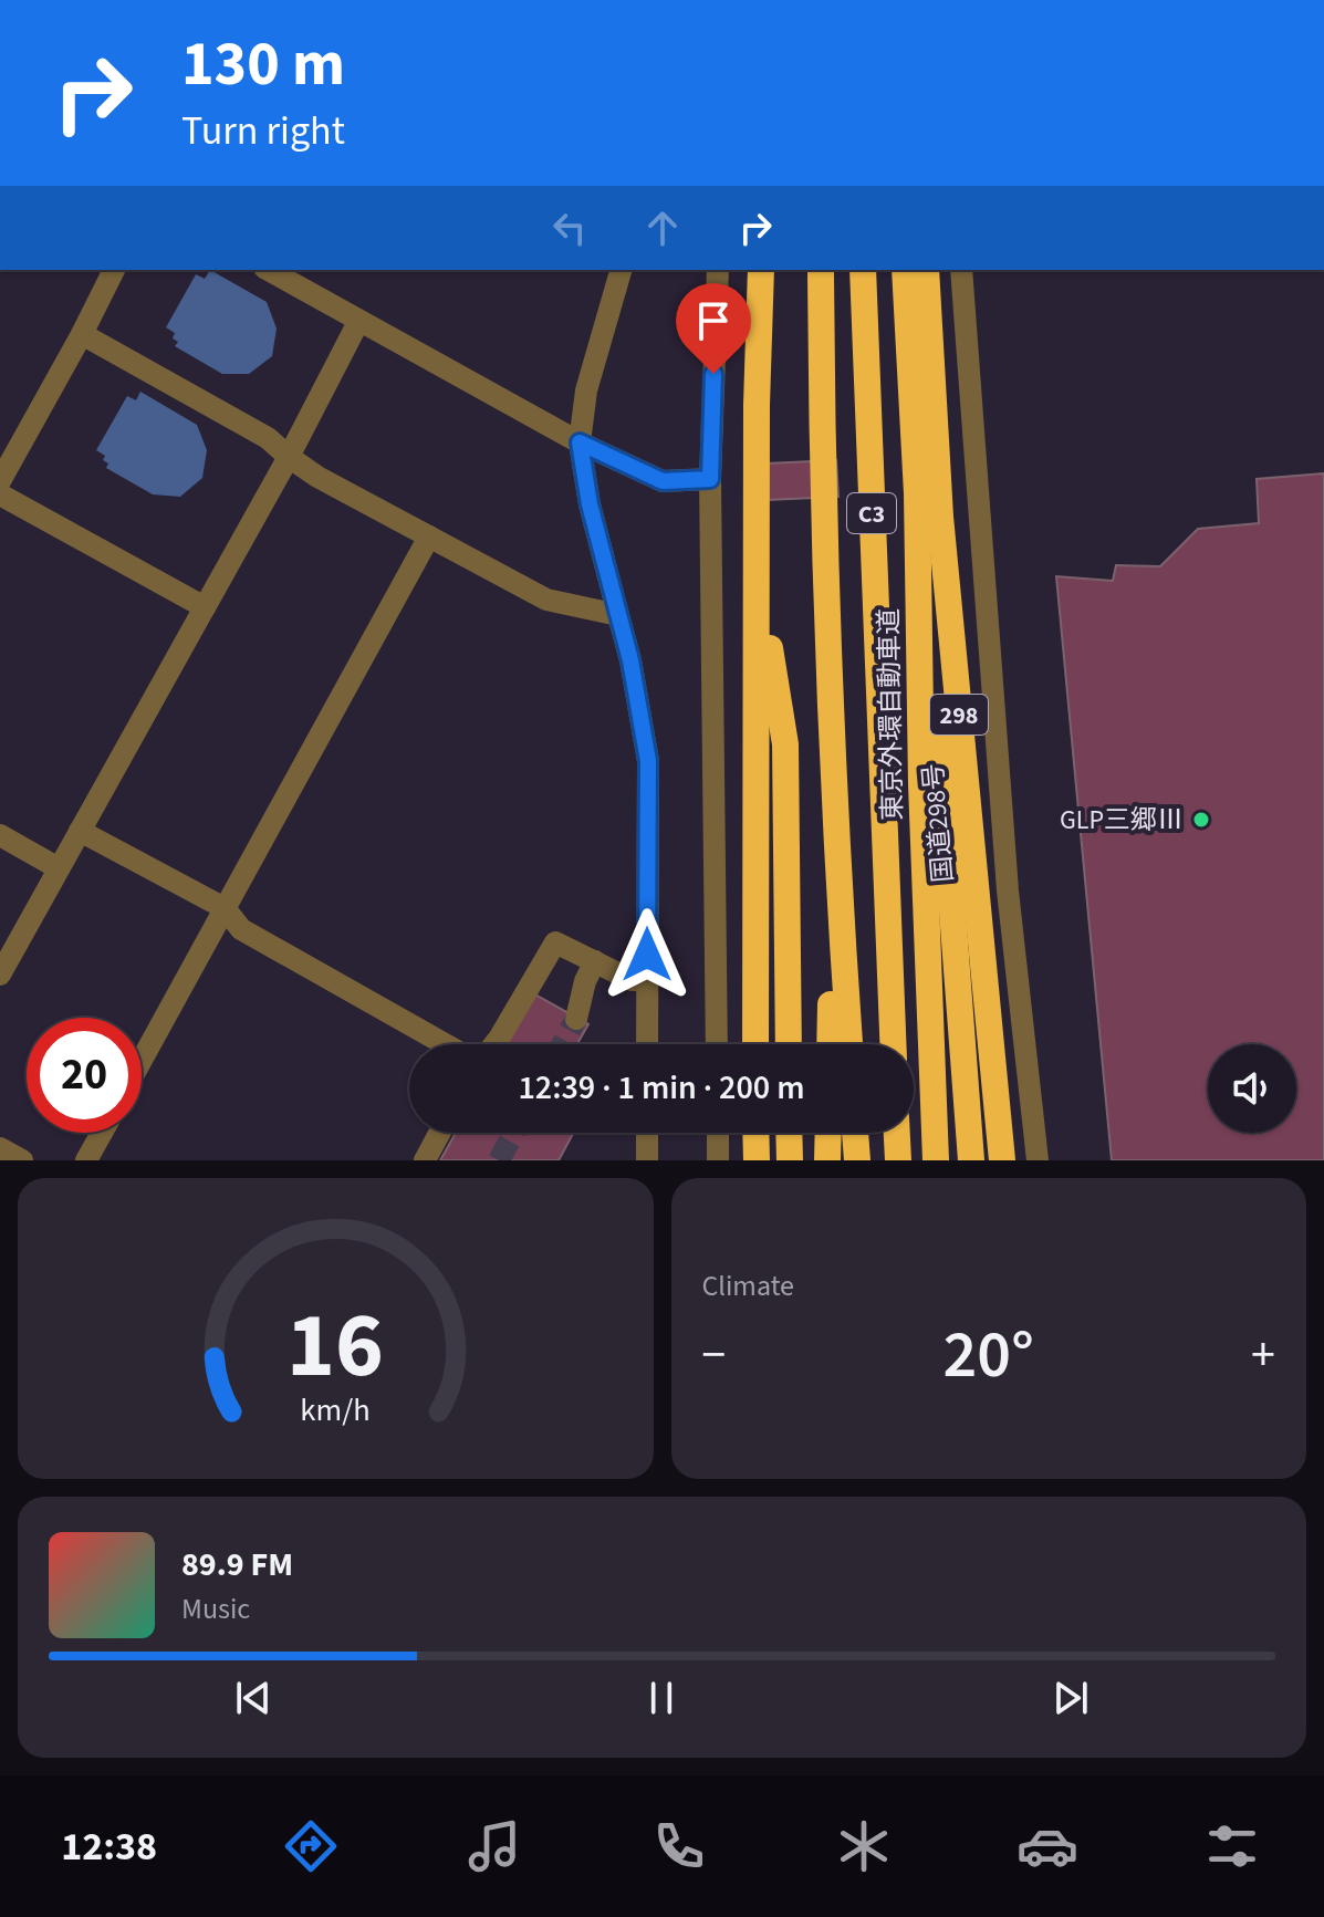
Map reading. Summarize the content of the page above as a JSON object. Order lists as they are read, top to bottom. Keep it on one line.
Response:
{"streets":{"highway":["C3","東京外環自動車道","298","国道298号"]},"places":["GLP三郷Ⅲ"],"page":{"turn":["130 m","Turn right"],"limit":"20","trip":"12:39 · 1 min · 200 m","tile":"Climate","heat":["−","20°","+"],"song":["89.9 FM","Music"],"tabs":"12:38","gauge":["16","km/h"]}}
